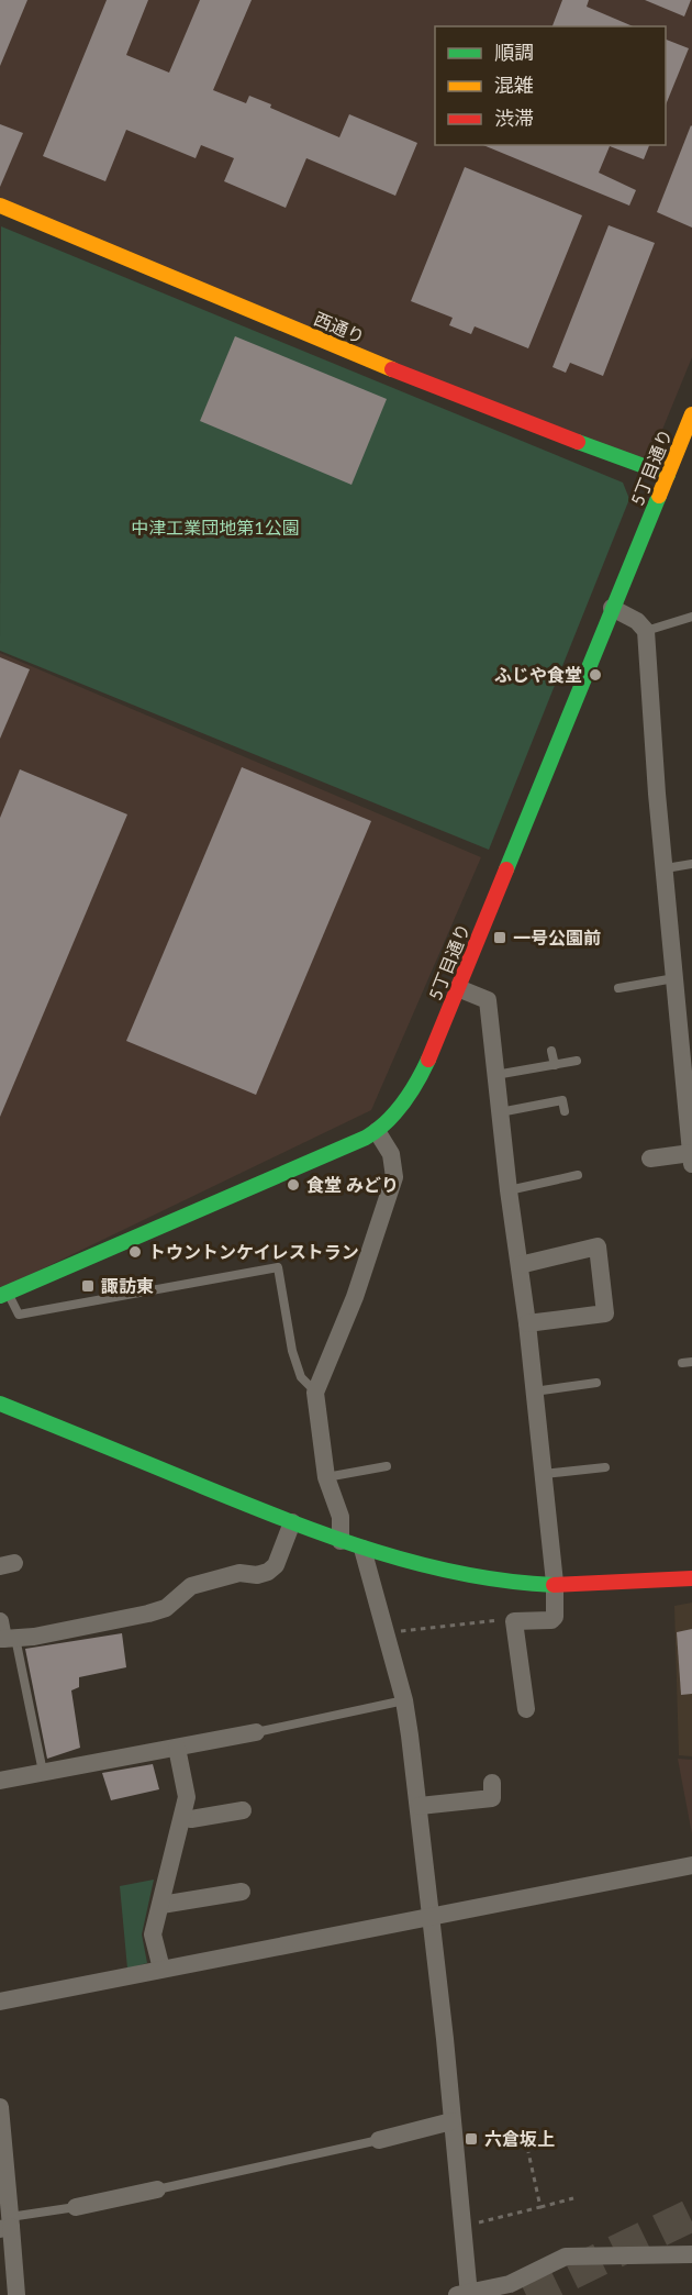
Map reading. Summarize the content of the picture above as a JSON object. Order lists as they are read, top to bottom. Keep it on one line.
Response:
{"streets":{"street":["西通り","5丁目通り"]},"crossings":[["西通り","5丁目通り"]],"parks":["中津工業団地第1公園"],"places":{"other":["ふじや食堂","食堂 みどり","トウントンケイレストラン"],"transit":["一号公園前","諏訪東","六倉坂上"]},"legend":["順調","混雑","渋滞"]}
